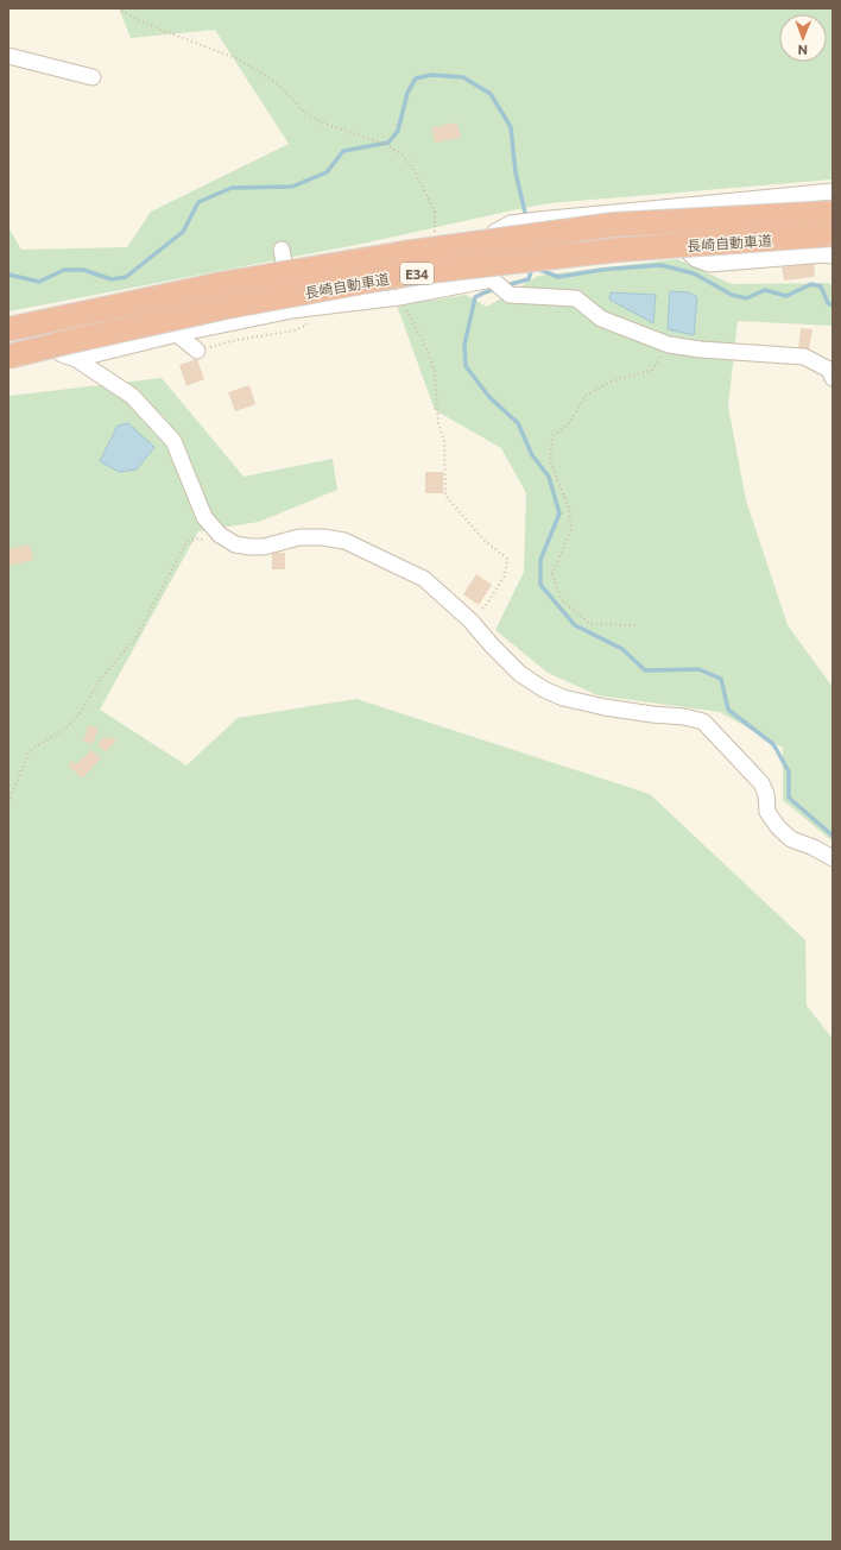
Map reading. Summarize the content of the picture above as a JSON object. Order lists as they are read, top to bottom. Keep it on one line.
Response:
{"streets":{"highway":["長崎自動車道","E34"]},"north":"bottom"}
